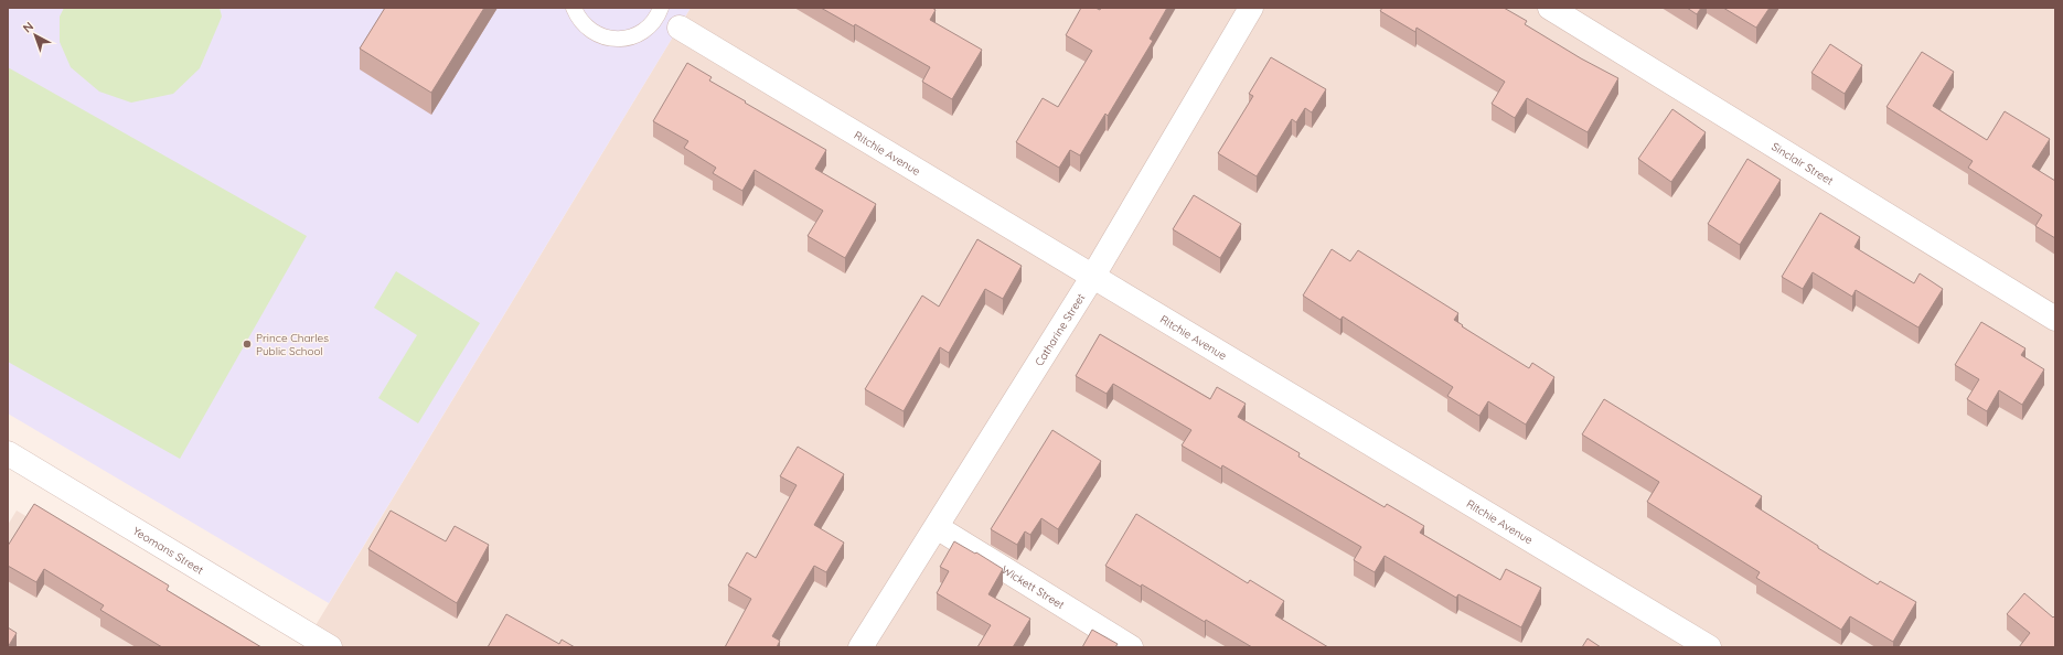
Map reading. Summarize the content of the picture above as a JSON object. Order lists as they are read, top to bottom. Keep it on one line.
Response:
{"streets":{"street":["Ritchie Avenue","Sinclair Street","Catharine Street","Yeomans Street","Wickett Street"]},"crossings":[["Ritchie Avenue","Catharine Street"],["Catharine Street","Wickett Street"]],"places":["Prince Charles Public School"],"north":"top left"}
